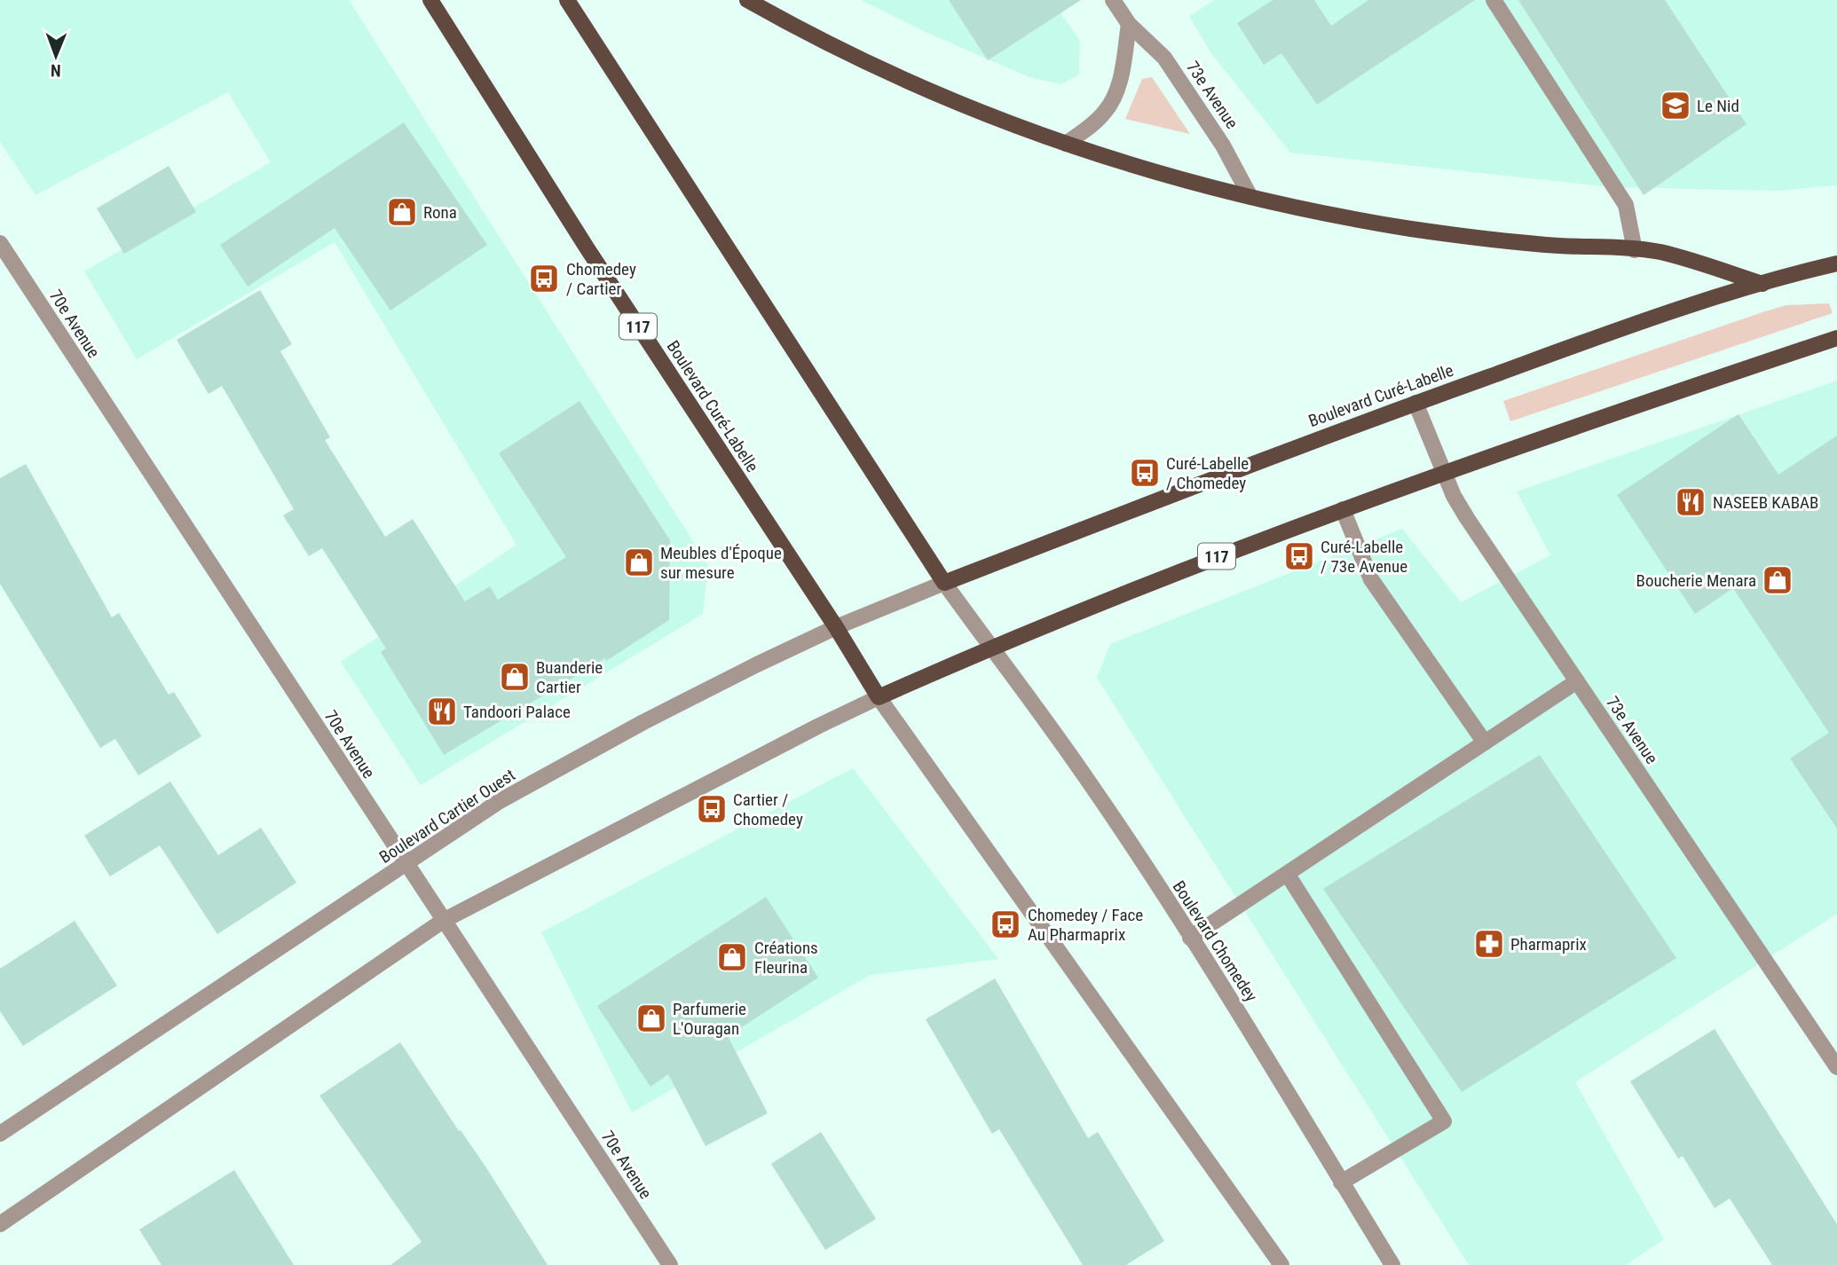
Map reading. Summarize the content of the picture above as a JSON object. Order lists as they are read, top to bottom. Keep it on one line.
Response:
{"streets":{"main road":["117","Boulevard Curé-Labelle"],"street":["73e Avenue","70e Avenue","Boulevard Cartier Ouest","Boulevard Chomedey"]},"crossings":[["73e Avenue","117"],["73e Avenue","Boulevard Curé-Labelle"],["70e Avenue","Boulevard Cartier Ouest"],["117","Boulevard Curé-Labelle"],["117","Boulevard Chomedey"],["Boulevard Curé-Labelle","Boulevard Cartier Ouest"]],"places":{"school or university":["Le Nid"],"shop":["Rona","Meubles d'Époque sur mesure","Boucherie Menara","Buanderie Cartier","Créations Fleurina","Parfumerie L'Ouragan"],"bus stop":["Chomedey / Cartier","Curé-Labelle / Chomedey","Curé-Labelle / 73e Avenue","Cartier / Chomedey","Chomedey / Face Au Pharmaprix"],"restaurant":["NASEEB KABAB","Tandoori Palace"],"pharmacy":["Pharmaprix"]},"north":"bottom"}
